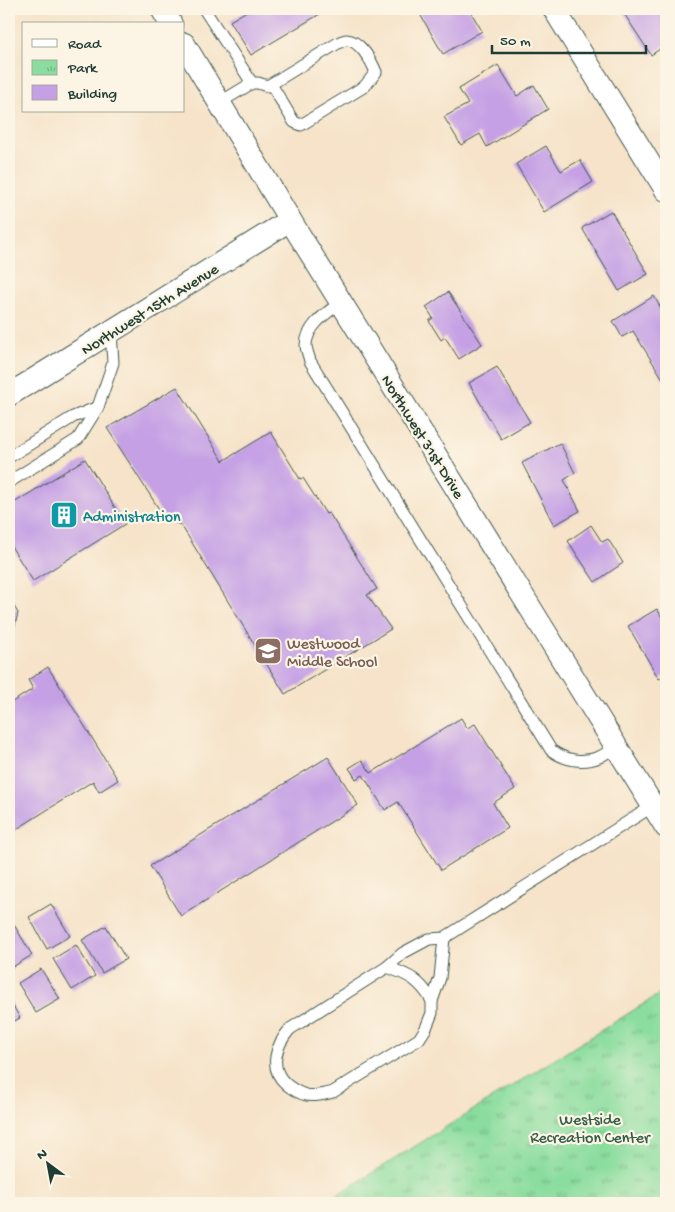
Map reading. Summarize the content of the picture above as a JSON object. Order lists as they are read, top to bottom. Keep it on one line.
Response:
{"streets":{"street":["Northwest 15th Avenue","Northwest 31st Drive"]},"crossings":[["Northwest 15th Avenue","Northwest 31st Drive"]],"parks":["Westside Recreation Center"],"places":{"building":["Administration"],"school or university":["Westwood Middle School"]},"legend":["Road","Park","Building"],"scale_bar":"50 m","north":"top left"}
